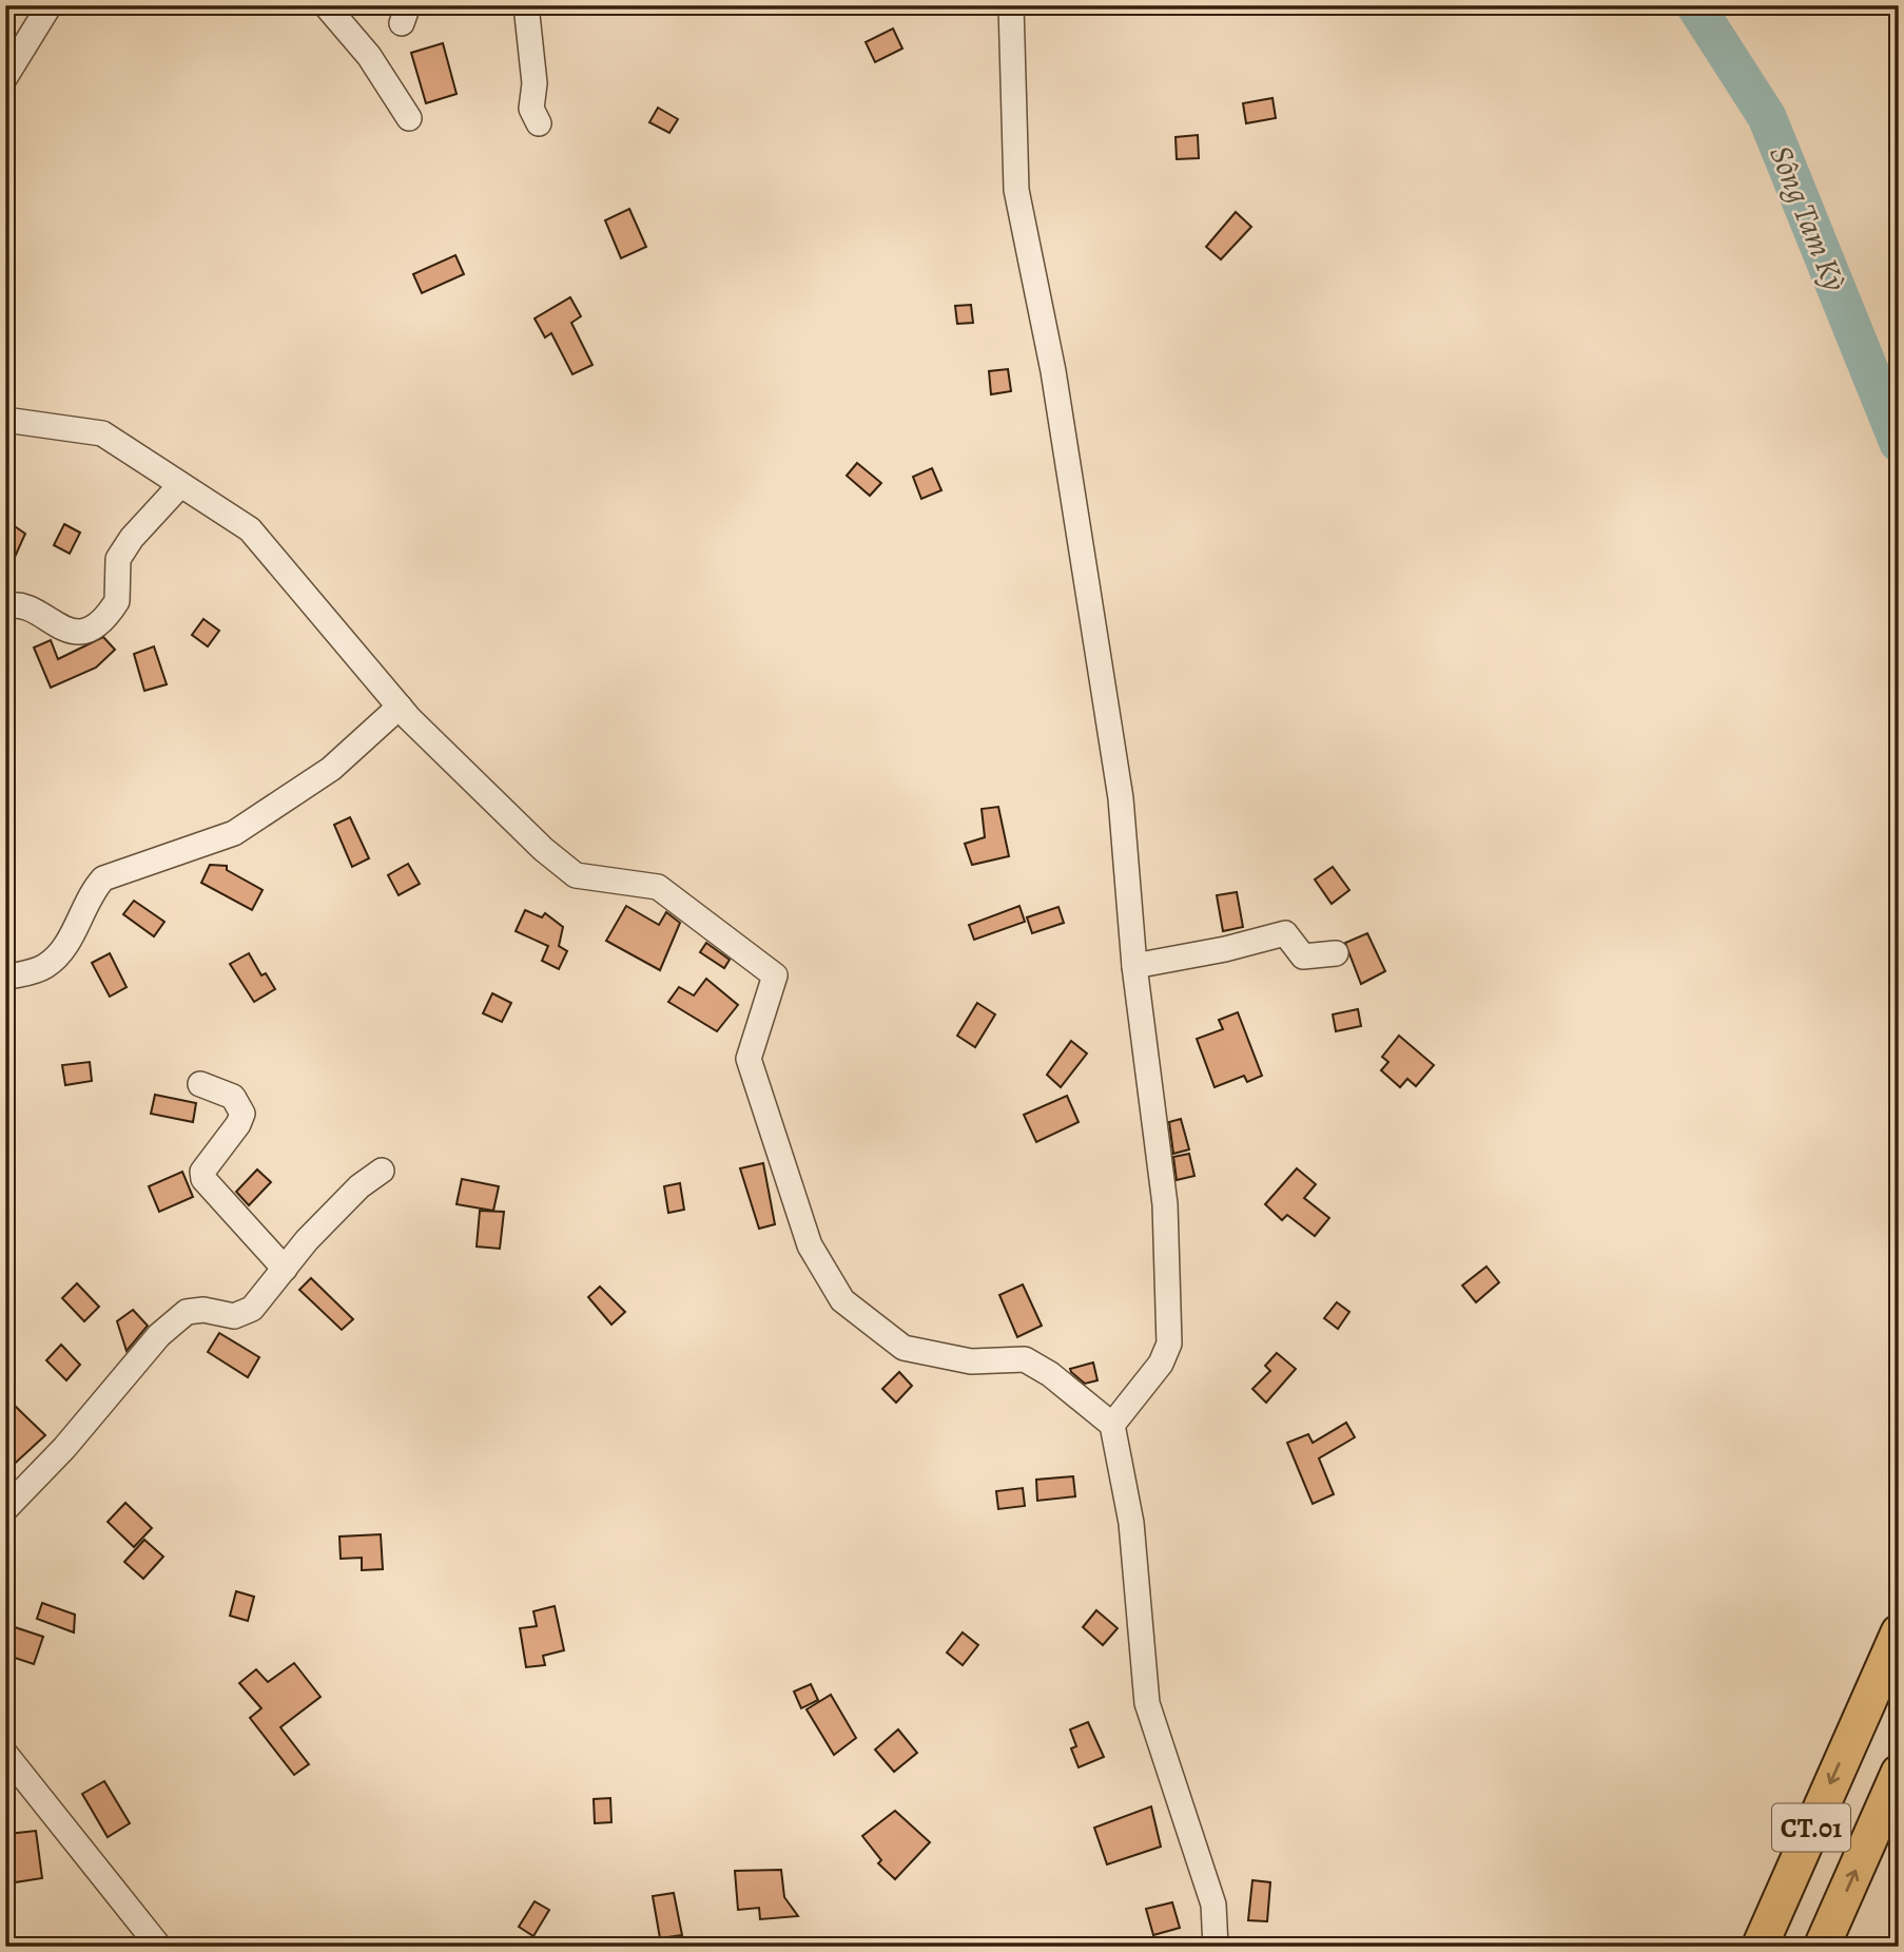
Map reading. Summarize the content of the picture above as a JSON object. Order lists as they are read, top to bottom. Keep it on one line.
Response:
{"streets":{"highway":["CT.01"]},"water":["Sông Tam Kỳ"]}
